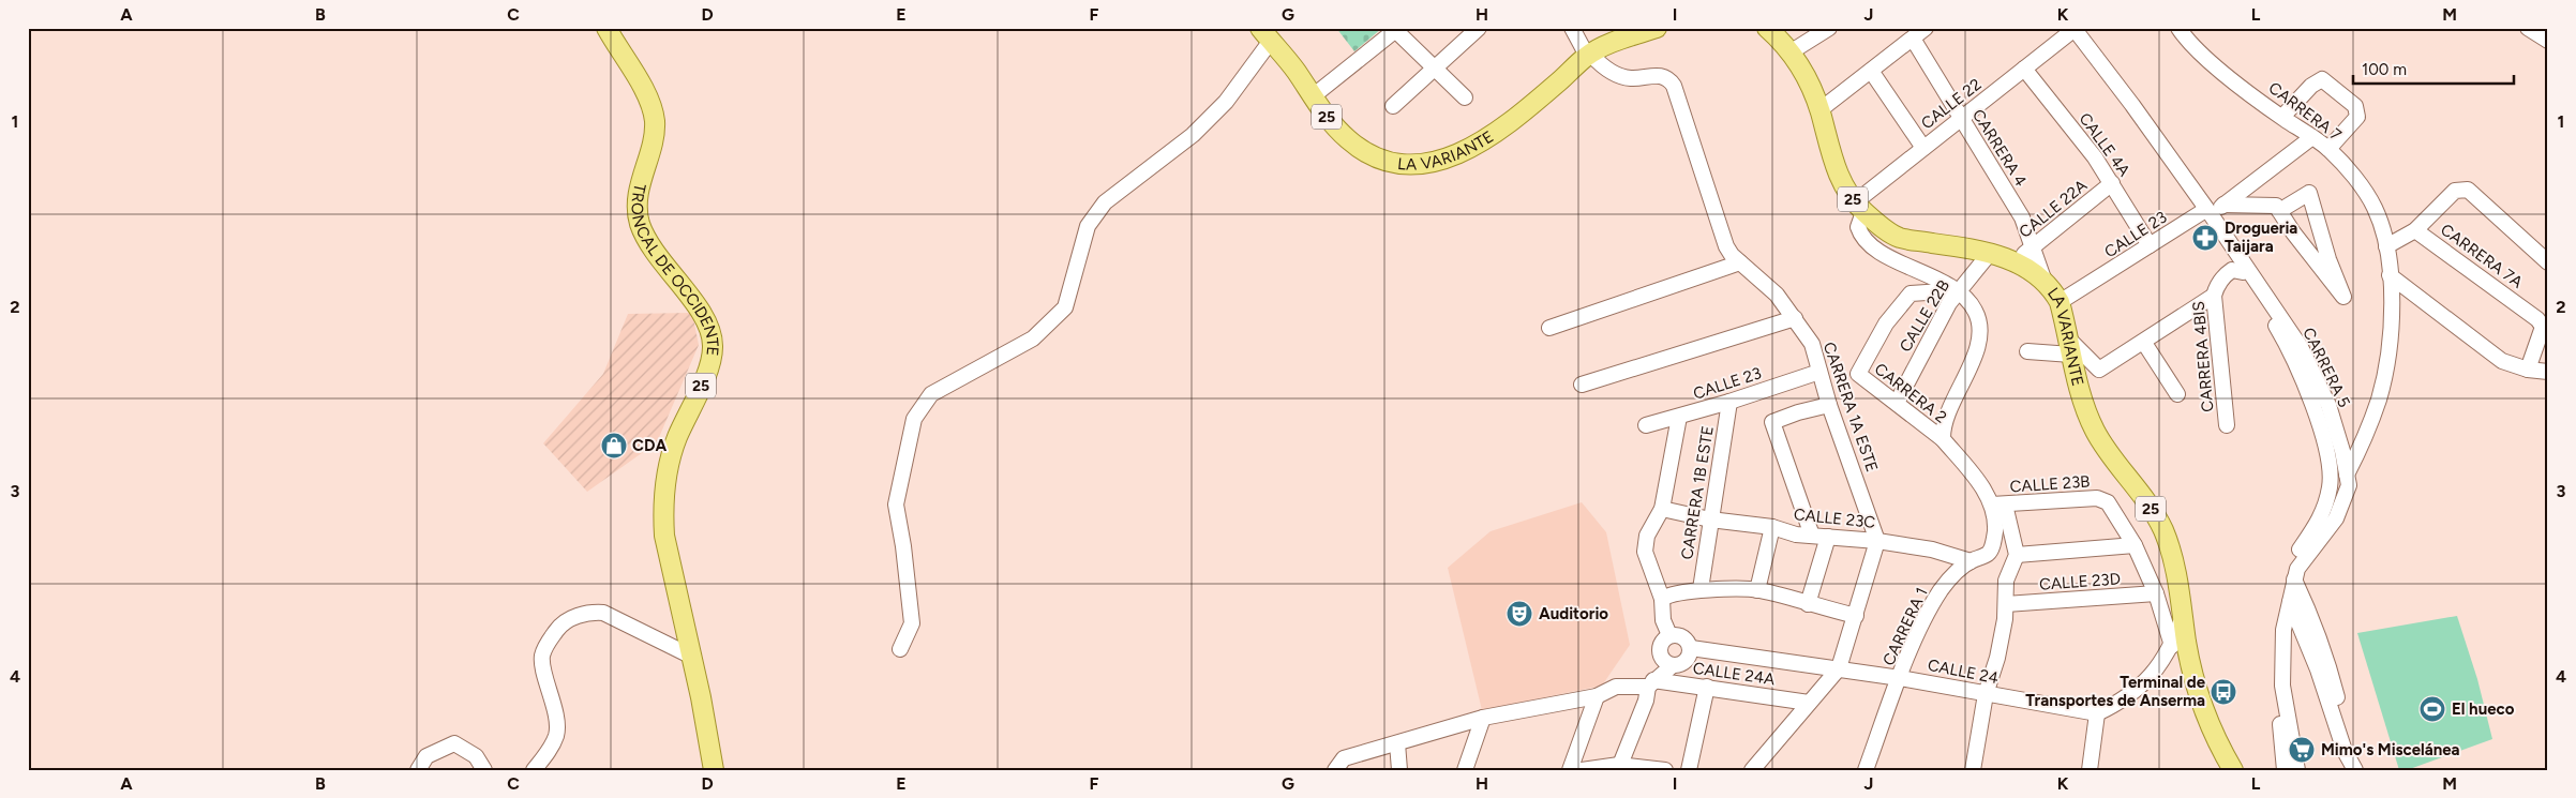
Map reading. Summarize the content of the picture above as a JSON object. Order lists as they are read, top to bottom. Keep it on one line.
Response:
{"streets":{"main road":["25","LA VARIANTE","TRONCAL DE OCCIDENTE"],"street":["CALLE 22","CARRERA 7","CALLE 4A","CARRERA 4","CALLE 22A","CALLE 23","CARRERA 7A","CALLE 22B","CARRERA 4BIS","CARRERA 5","CARRERA 2","CARRERA 1A ESTE","CALLE 23B","CARRERA 1B ESTE","CALLE 23C","CALLE 23D","CARRERA 1","CALLE 24","CALLE 24A"]},"crossings":[["CALLE 22","CALLE 4A"],["CALLE 22","LA VARIANTE"],["CALLE 22","CARRERA 4"],["CALLE 22","CARRERA 5"],["CARRERA 7","CALLE 23"],["CARRERA 7","CARRERA 5"],["CALLE 4A","CALLE 22A"],["CALLE 4A","CALLE 23"],["LA VARIANTE","CARRERA 4"],["LA VARIANTE","CALLE 22A"],["LA VARIANTE","CALLE 23"],["LA VARIANTE","CALLE 22B"],["LA VARIANTE","CARRERA 1A ESTE"],["CARRERA 4","CALLE 22A"],["CALLE 23","CARRERA 5"],["CALLE 23","CARRERA 1A ESTE"],["CALLE 23","CARRERA 1B ESTE"],["CALLE 22B","CARRERA 2"],["CARRERA 2","CARRERA 1"],["CARRERA 1A ESTE","CALLE 23C"],["CALLE 23B","CARRERA 1"],["CARRERA 1B ESTE","CALLE 23C"],["CALLE 23C","CARRERA 1"],["CARRERA 1","CALLE 24"]],"places":{"pharmacy":["Drogueria Taijara"],"shop":["CDA"],"theatre":["Auditorio"],"bus stop":["Terminal de Transportes de Anserma"],"sports":["El hueco"],"supermarket":["Mimo's Miscelánea"]},"scale_bar":"100 m","grid":{"columns":["A","B","C","D","E","F","G","H","I","J","K","L","M"],"rows":["1","2","3","4"]}}
